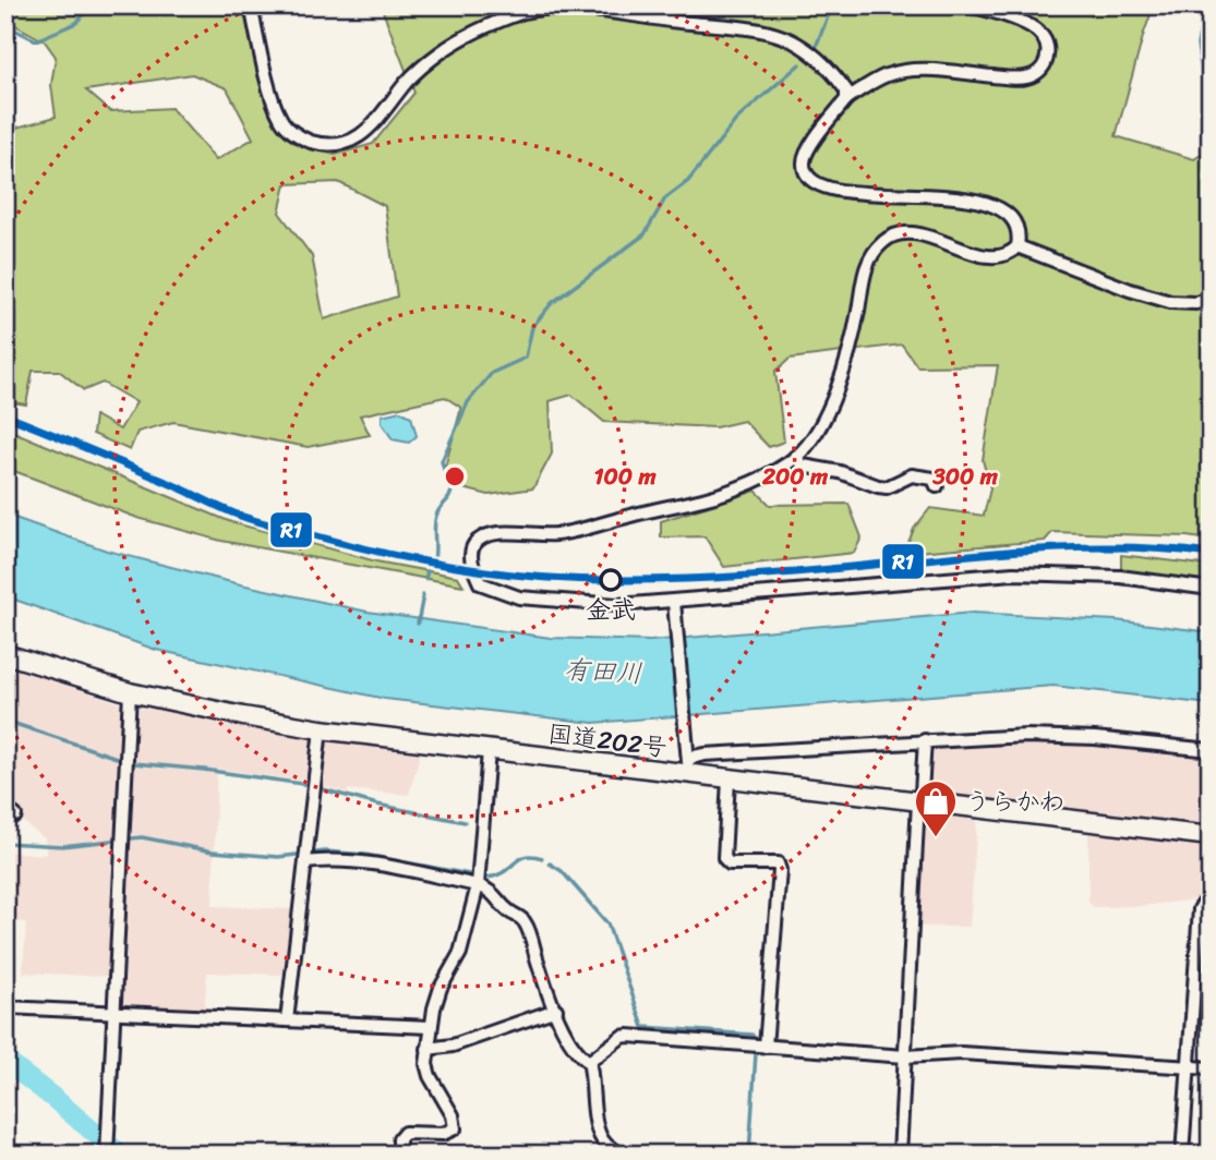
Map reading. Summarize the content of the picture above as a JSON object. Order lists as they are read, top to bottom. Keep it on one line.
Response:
{"streets":{"highway":["国道202号"]},"water":["有田川"],"places":{"other":["金武"],"shop":["うらかわ"]},"lines":["transit line R1"],"rings":["100 m","200 m","300 m"]}
